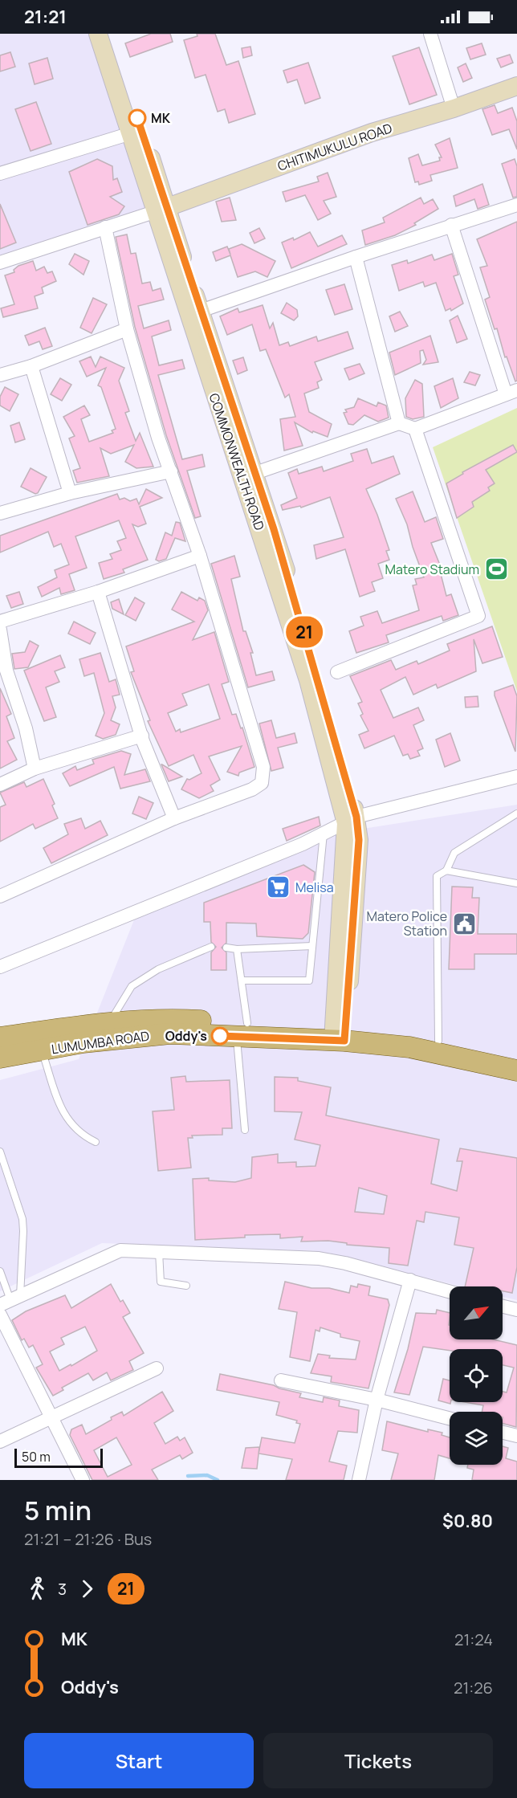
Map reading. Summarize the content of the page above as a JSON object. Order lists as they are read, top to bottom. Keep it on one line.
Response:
{"streets":{"main road":["CHITIMUKULU ROAD","COMMONWEALTH ROAD","LUMUMBA ROAD"]},"crossings":[["CHITIMUKULU ROAD","COMMONWEALTH ROAD"],["COMMONWEALTH ROAD","LUMUMBA ROAD"]],"places":{"other":["MK","Oddy's"],"sports":["Matero Stadium"],"supermarket":["Melisa"],"public building":["Matero Police Station"]},"lines":["bus line 21"],"scale_bar":"50 m","north":"top right","page":{"status":"21:21","on_map":"21","scale":"50 m","heading":["5 min","21:21 – 21:26 · Bus","$0.80"],"legs":["3","21"],"list":[{"name":"MK","value":"21:24"},{"name":"Oddy's","value":"21:26"}],"buttons":["Start","Tickets"]}}
